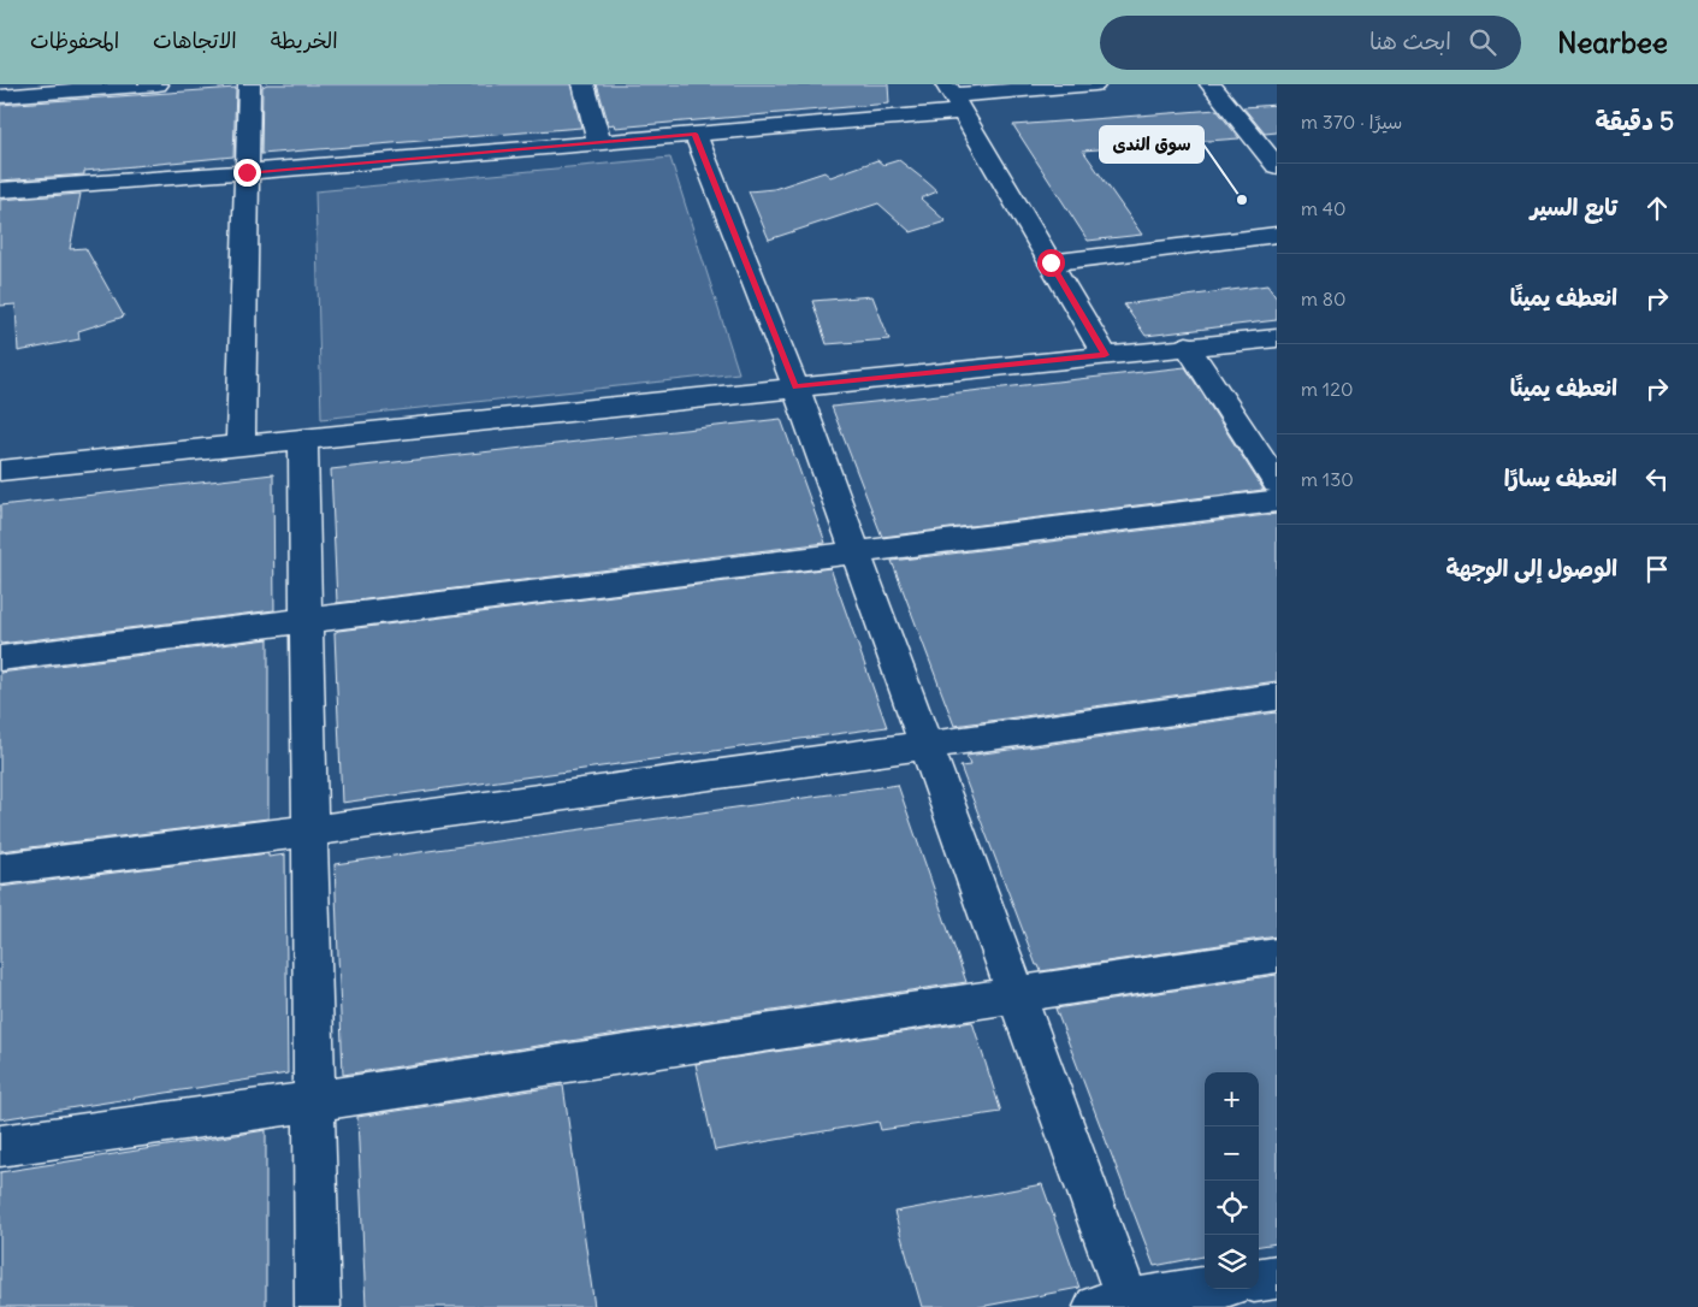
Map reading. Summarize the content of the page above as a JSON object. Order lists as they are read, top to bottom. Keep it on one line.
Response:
{"places":["سوق الندى"],"page":{"header":"Nearbee","search":"ابحث هنا","nav":["الخريطة","الاتجاهات","المحفوظات"],"heading":["5 دقيقة","سيرًا · 370 m"],"list":[["تابع السير","40 m"],["انعطف يمينًا","80 m"],["انعطف يمينًا","120 m"],["انعطف يسارًا","130 m"],"الوصول إلى الوجهة"],"map_buttons":["+","−"]}}
